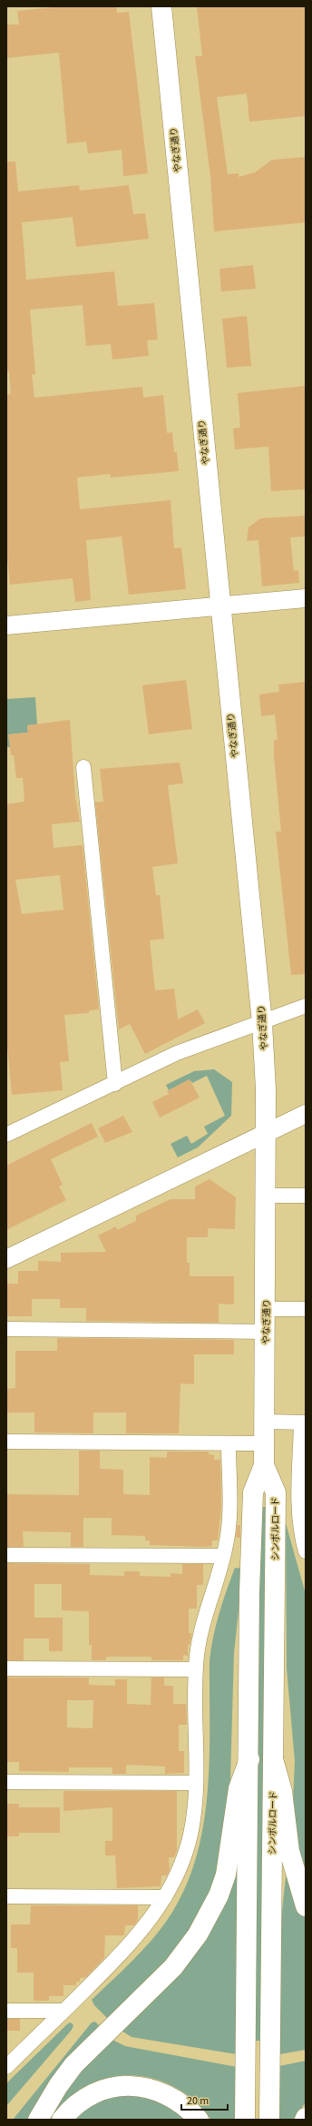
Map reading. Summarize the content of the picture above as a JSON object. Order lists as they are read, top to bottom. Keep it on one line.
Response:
{"streets":{"main road":["やなぎ通り","シンボルロード"]},"crossings":[["やなぎ通り","シンボルロード"]],"scale_bar":"20 m"}
